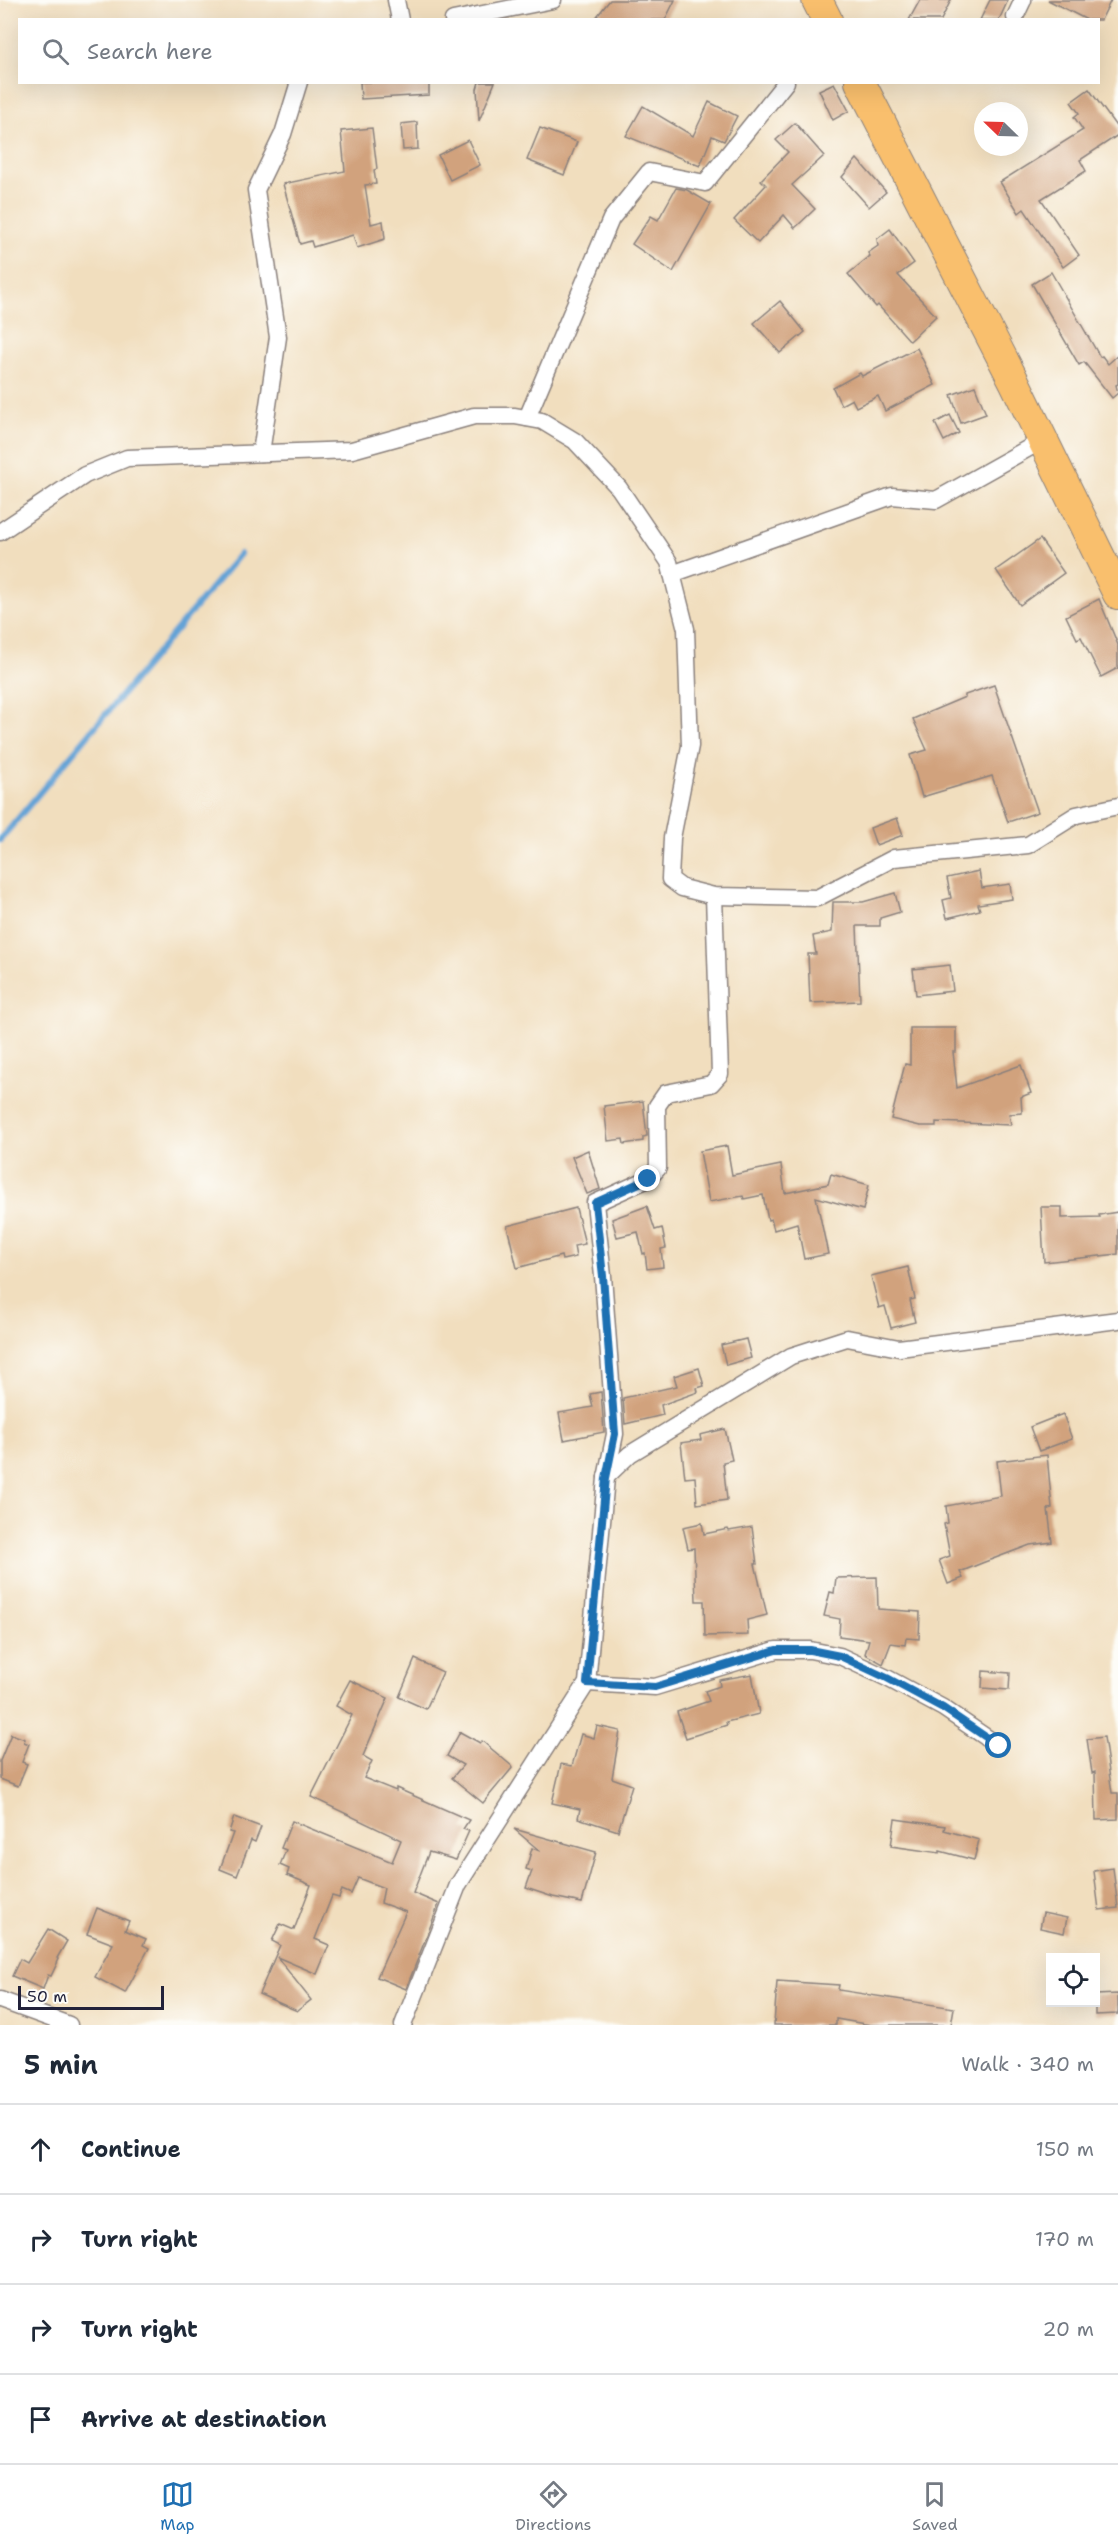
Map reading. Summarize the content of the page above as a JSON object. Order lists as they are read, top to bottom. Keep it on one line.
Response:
{"scale_bar":"50 m","north":"top left","page":{"search":"Search here","scale":"50 m","heading":["5 min","Walk · 340 m"],"list":[["Continue","150 m"],["Turn right","170 m"],["Turn right","20 m"],"Arrive at destination"],"nav":["Map","Directions","Saved"]}}
